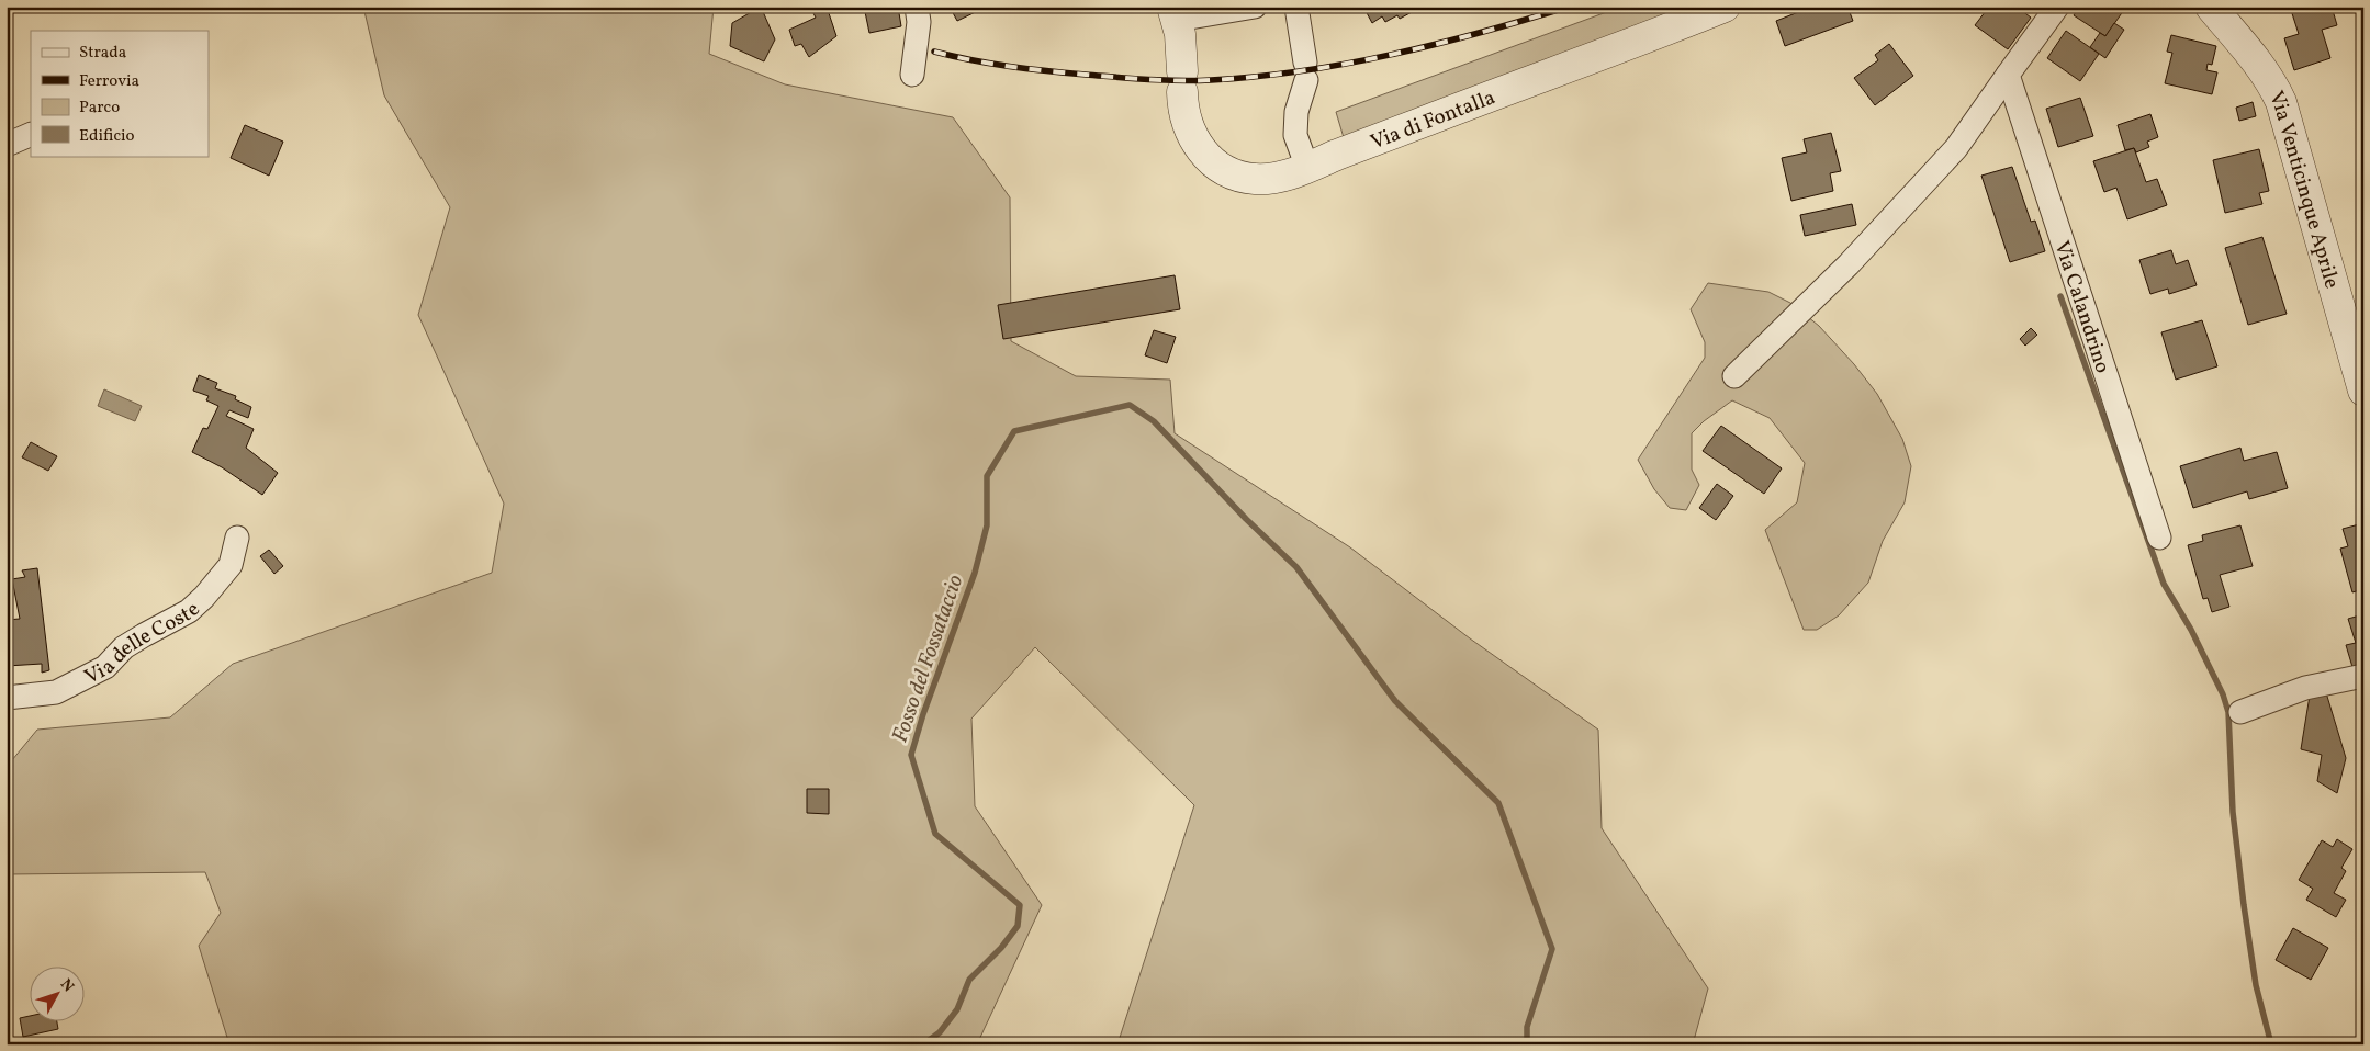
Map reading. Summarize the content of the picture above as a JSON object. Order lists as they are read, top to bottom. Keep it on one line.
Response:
{"streets":{"street":["Via di Fontalla","Via Venticinque Aprile","Via Calandrino","Via delle Coste"]},"water":["Fosso del Fossataccio"],"legend":["Strada","Ferrovia","Parco","Edificio"],"north":"top right"}
